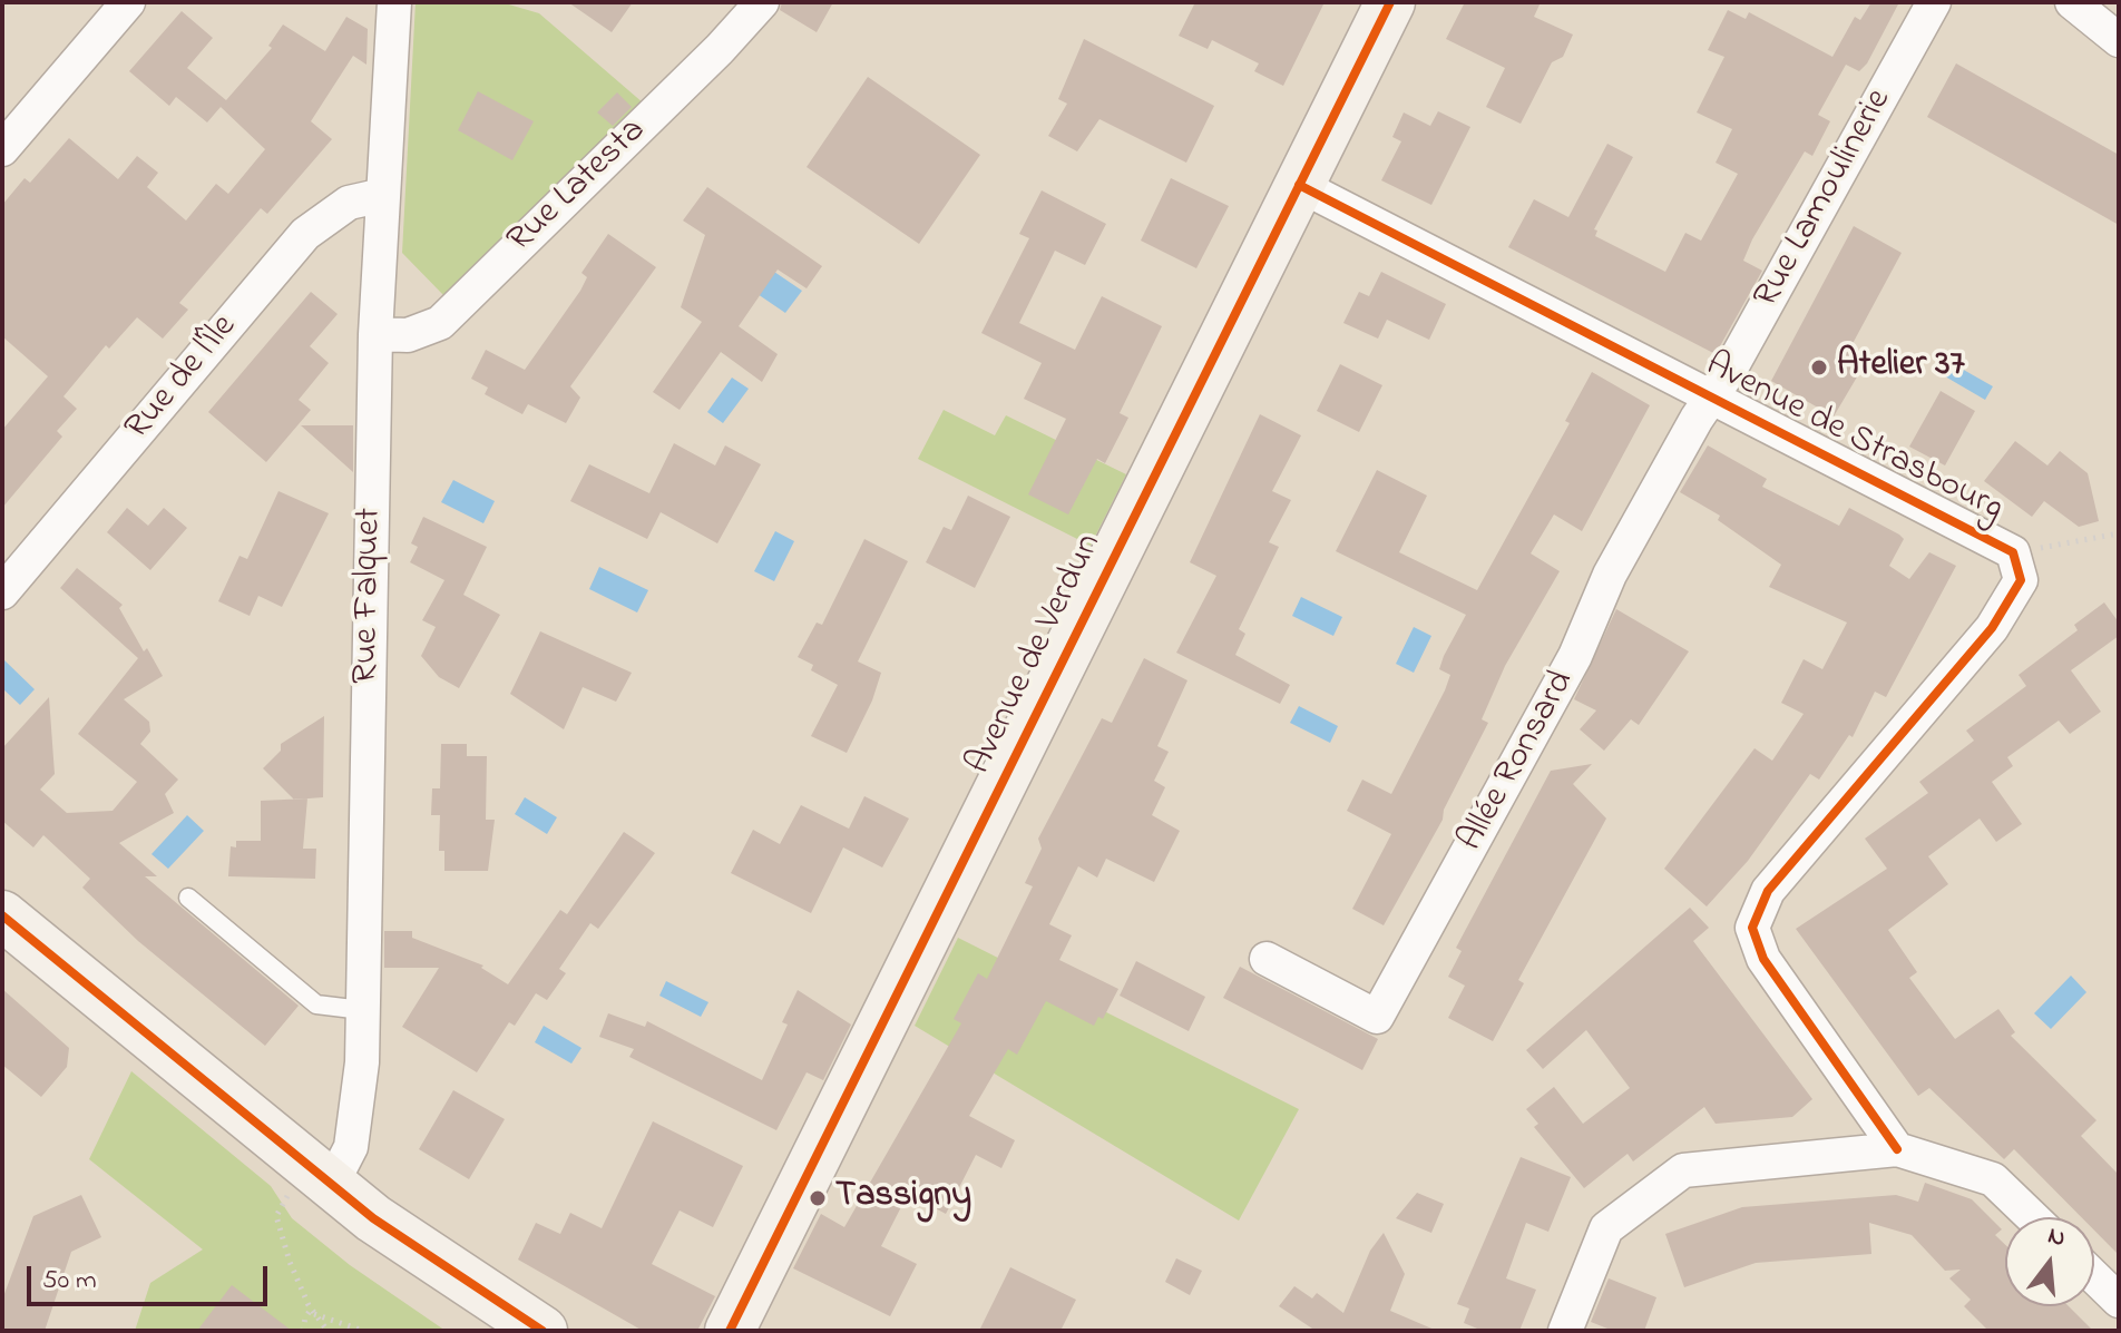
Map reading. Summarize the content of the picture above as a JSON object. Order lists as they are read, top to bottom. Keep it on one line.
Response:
{"streets":{"street":["Rue Latesta","Rue Lamoulinerie","Rue de l'Île","Avenue de Strasbourg","Rue Falquet","Avenue de Verdun","Allée Ronsard"]},"crossings":[["Rue Latesta","Rue Falquet"],["Rue Lamoulinerie","Avenue de Strasbourg"],["Rue Lamoulinerie","Allée Ronsard"],["Rue de l'Île","Rue Falquet"],["Avenue de Strasbourg","Avenue de Verdun"],["Avenue de Strasbourg","Allée Ronsard"]],"places":["Atelier 37","Tassigny"],"scale_bar":"50 m","north":"top"}
